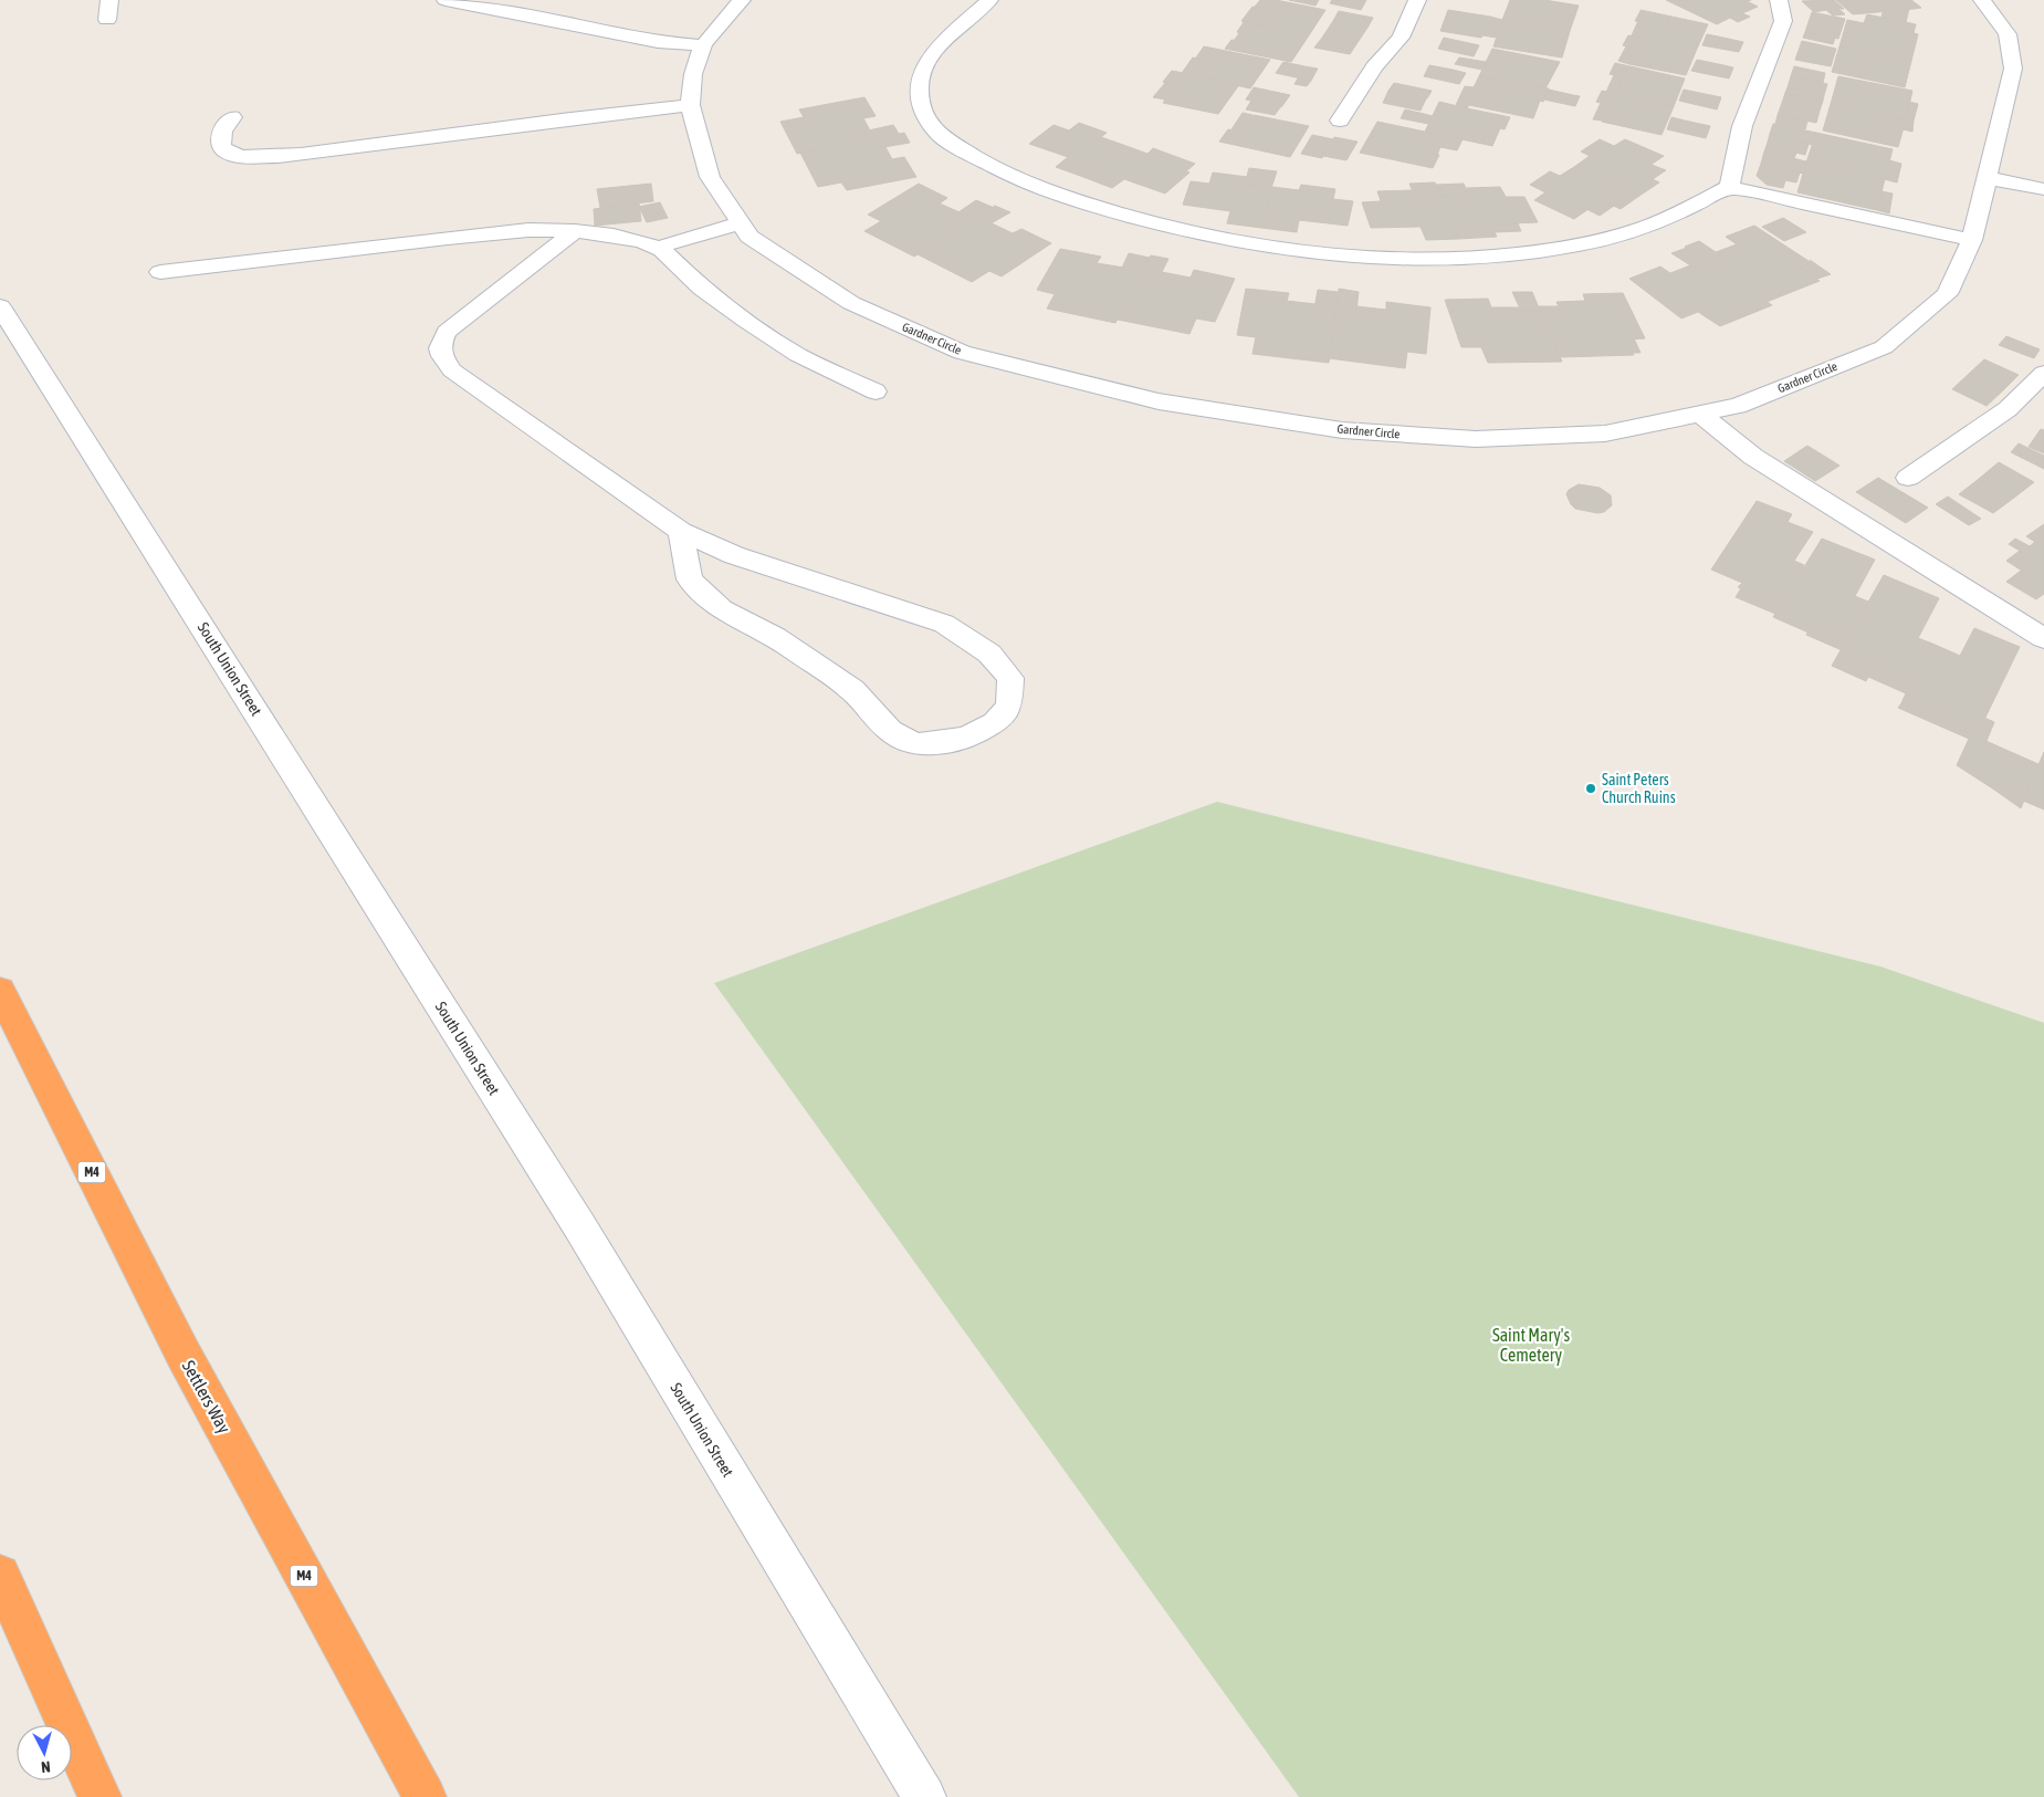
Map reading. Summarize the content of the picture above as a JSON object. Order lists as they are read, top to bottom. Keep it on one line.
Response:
{"streets":{"highway":["M4","Settlers Way"],"street":["Gardner Circle","South Union Street"]},"parks":["Saint Mary's Cemetery"],"places":["Saint Peters Church Ruins"],"north":"bottom"}
